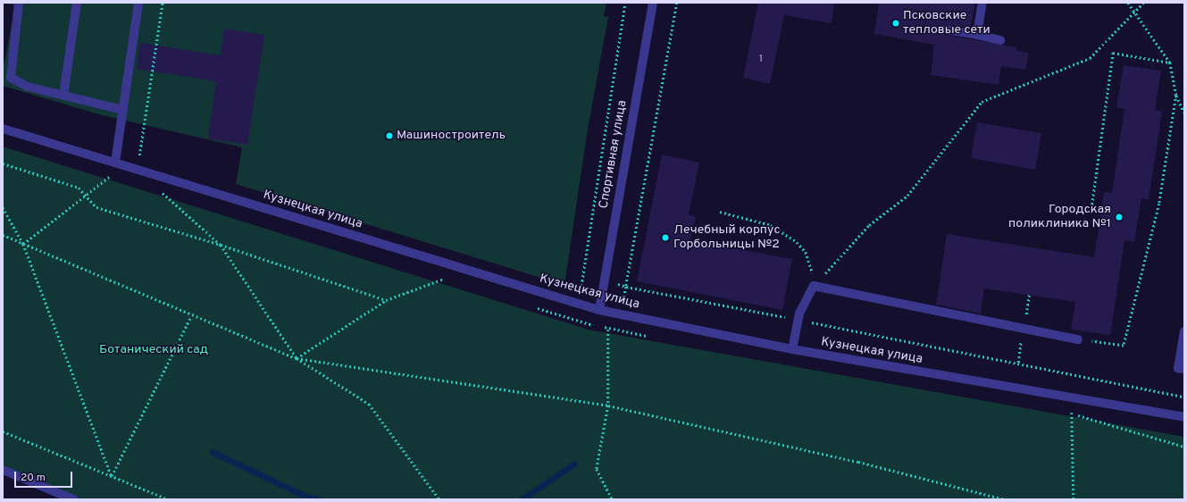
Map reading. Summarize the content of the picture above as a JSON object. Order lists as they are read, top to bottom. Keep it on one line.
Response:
{"streets":{"street":["Спортивная улица","Кузнецкая улица"]},"crossings":[["Спортивная улица","Кузнецкая улица"]],"parks":["Ботанический сад"],"places":["Псковские тепловые сети","Машиностроитель","Городская поликлиника №1","Лечебный корпус Горбольницы №2"],"house_numbers":["1"],"scale_bar":"20 m"}
